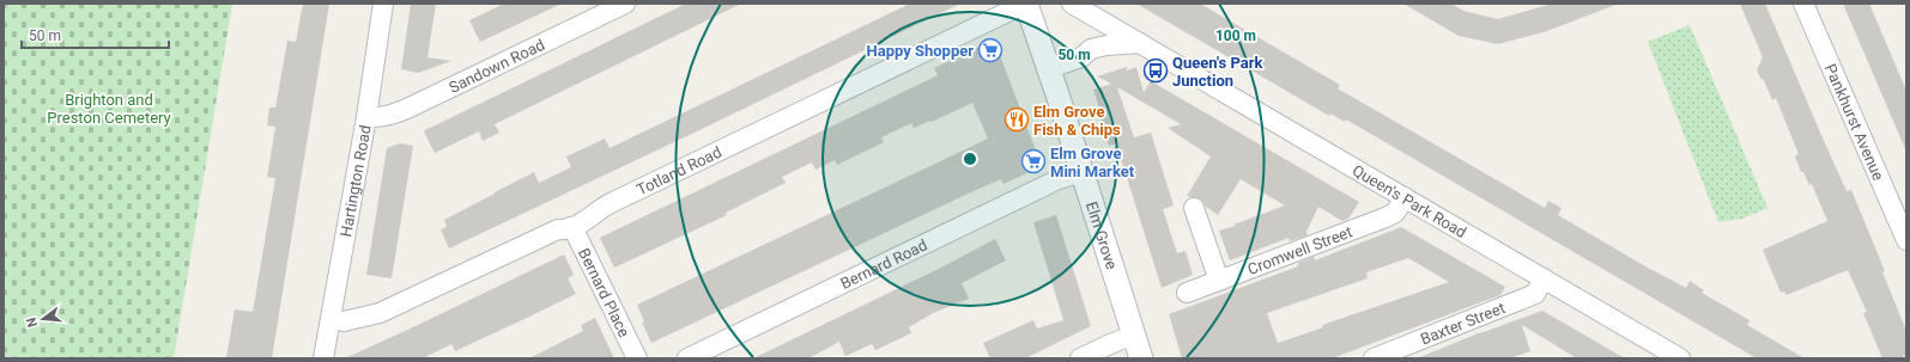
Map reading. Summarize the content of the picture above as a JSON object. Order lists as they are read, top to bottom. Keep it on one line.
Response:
{"streets":{"street":["Sandown Road","Pankhurst Avenue","Totland Road","Hartington Road","Queen's Park Road","Elm Grove","Cromwell Street","Bernard Road","Bernard Place","Baxter Street"]},"crossings":[["Sandown Road","Hartington Road"],["Totland Road","Hartington Road"],["Totland Road","Elm Grove"],["Totland Road","Bernard Place"],["Queen's Park Road","Cromwell Street"],["Queen's Park Road","Baxter Street"],["Elm Grove","Bernard Road"]],"parks":["Brighton and Preston Cemetery"],"places":{"supermarket":["Happy Shopper","Elm Grove Mini Market"],"bus stop":["Queen's Park Junction"],"restaurant":["Elm Grove Fish & Chips"]},"scale_bar":"50 m","north":"left","rings":["100 m","50 m"]}
